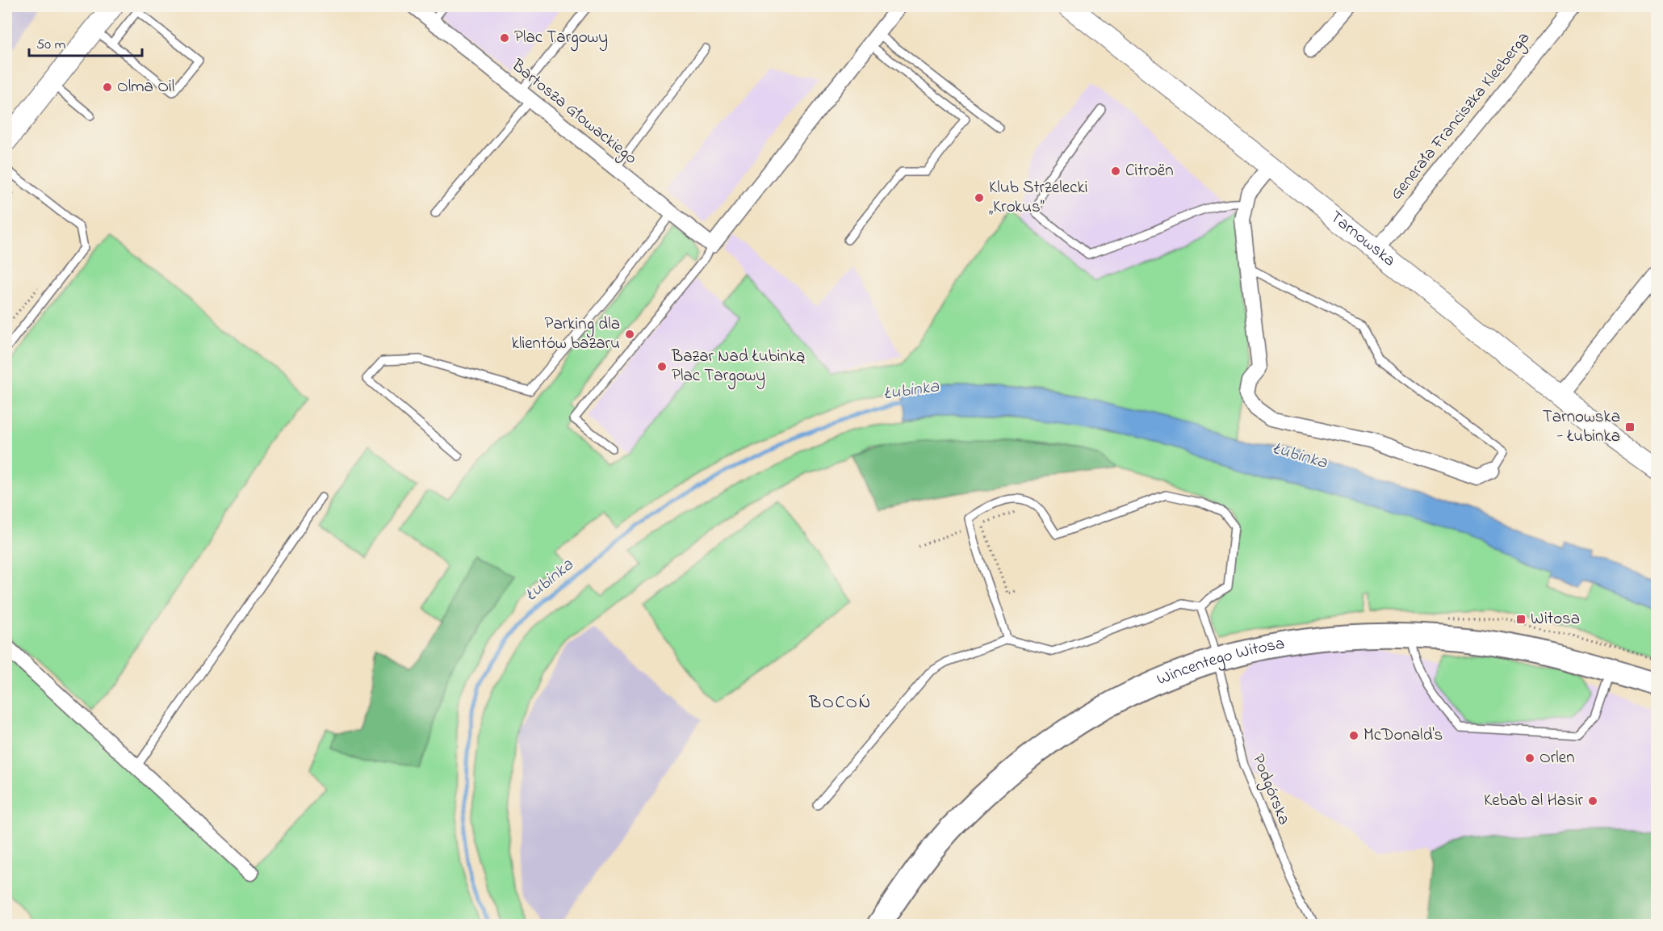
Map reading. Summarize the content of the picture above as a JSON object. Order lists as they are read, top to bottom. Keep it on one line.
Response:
{"streets":{"main road":["Tarnowska","Wincentego Witosa"],"street":["Bartosza Głowackiego","Generała Franciszka Kleeberga"],"lane":["Podgórska"]},"crossings":[["Generała Franciszka Kleeberga","Tarnowska"],["Wincentego Witosa","Podgórska"]],"districts":["BOCOŃ"],"water":["Łubinka"],"places":{"other":["Plac Targowy","Olma Oil","Citroën","Klub Strzelecki „Krokus”","Parking dla klientów bazaru","Bazar Nad Łubinką Plac Targowy","McDonald's","Orlen","Kebab al Hasir"],"transit":["Tarnowska - Łubinka","Witosa"]},"scale_bar":"50 m"}
